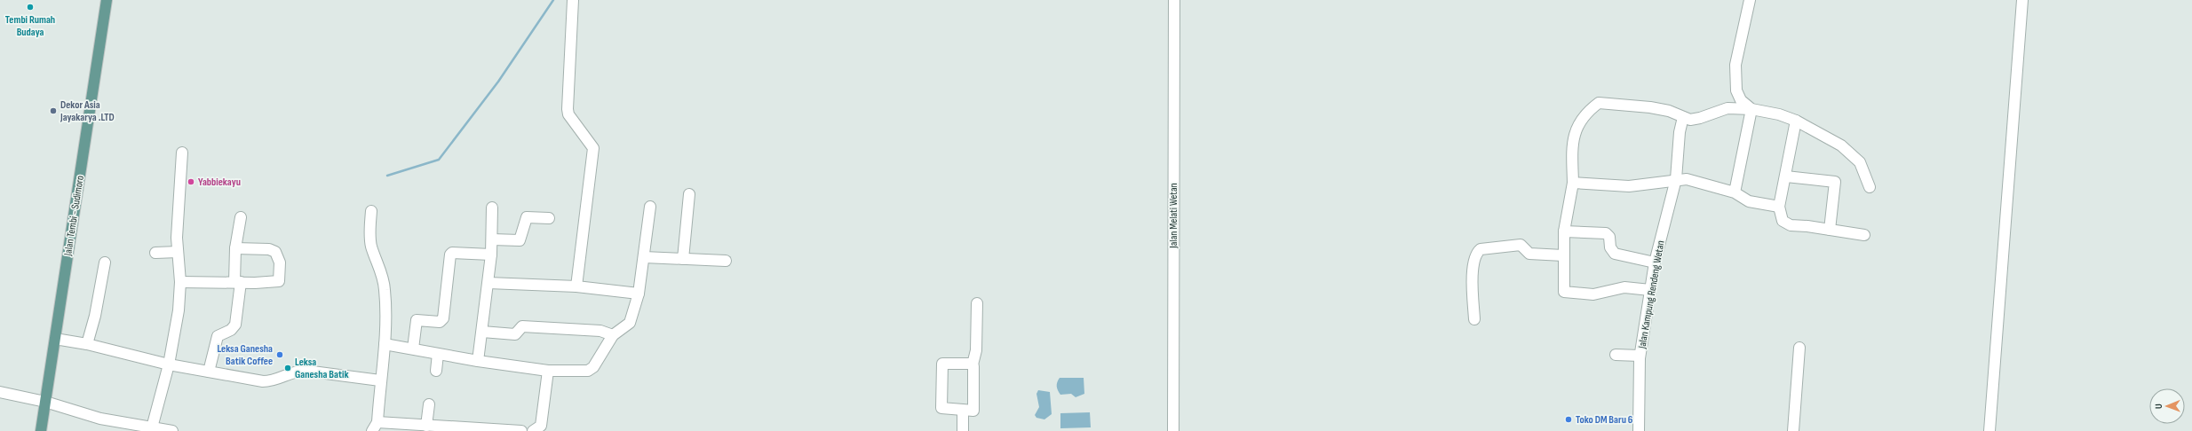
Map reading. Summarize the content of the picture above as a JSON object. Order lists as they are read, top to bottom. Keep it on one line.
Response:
{"streets":{"main road":["Jalan Tembi - Sudimoro"],"street":["Jalan Melati Wetan","Jalan Kampung Rendeng Wetan"]},"places":["Tembi Rumah Budaya","Dekor Asia Jayakarya .LTD","Yabbiekayu","Leksa Ganesha Batik Coffee","Leksa Ganesha Batik","Toko DM Baru 6"],"north":"left"}
